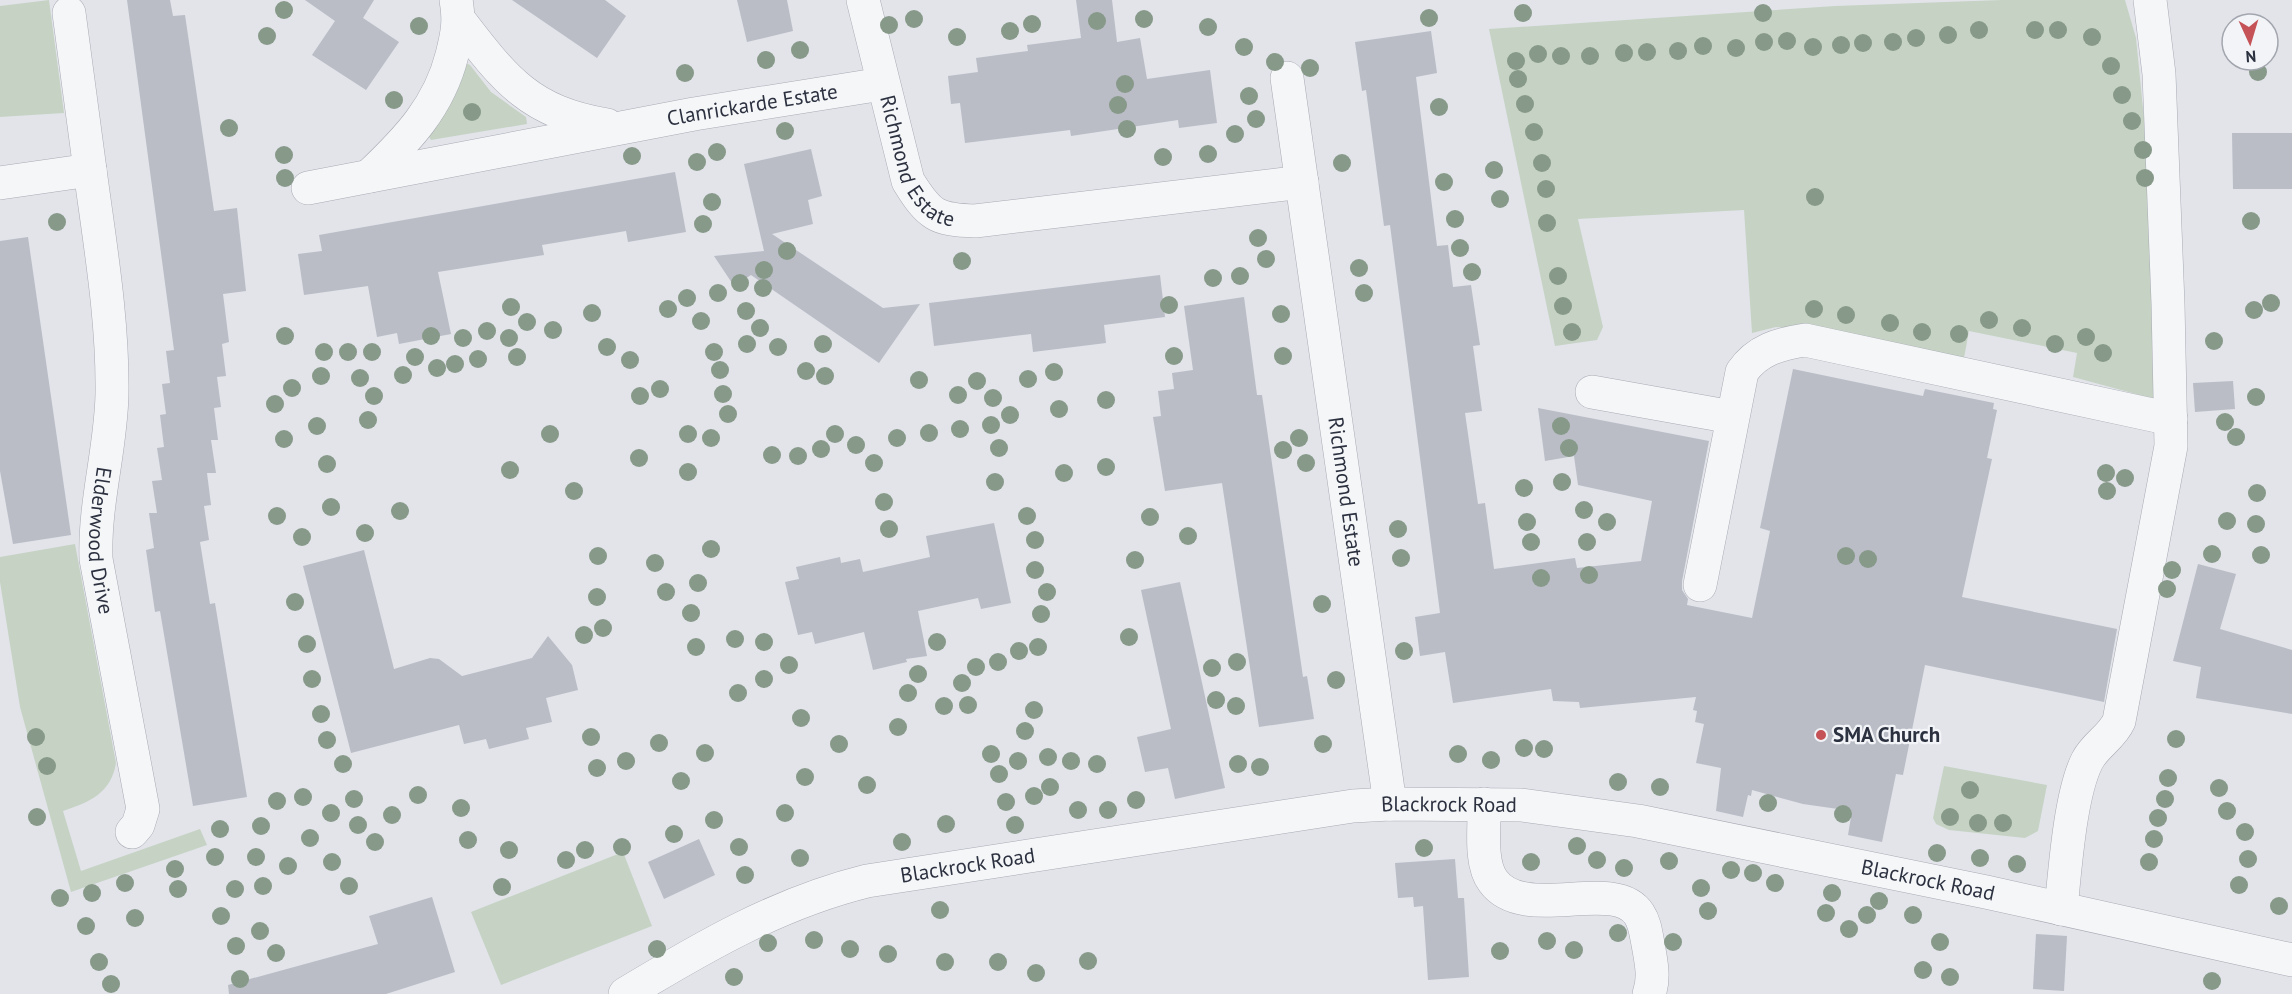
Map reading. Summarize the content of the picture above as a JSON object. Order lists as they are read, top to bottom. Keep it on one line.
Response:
{"streets":{"street":["Clanrickarde Estate","Richmond Estate","Elderwood Drive","Blackrock Road"]},"crossings":[["Clanrickarde Estate","Richmond Estate"],["Richmond Estate","Blackrock Road"]],"places":["SMA Church"],"north":"bottom"}
